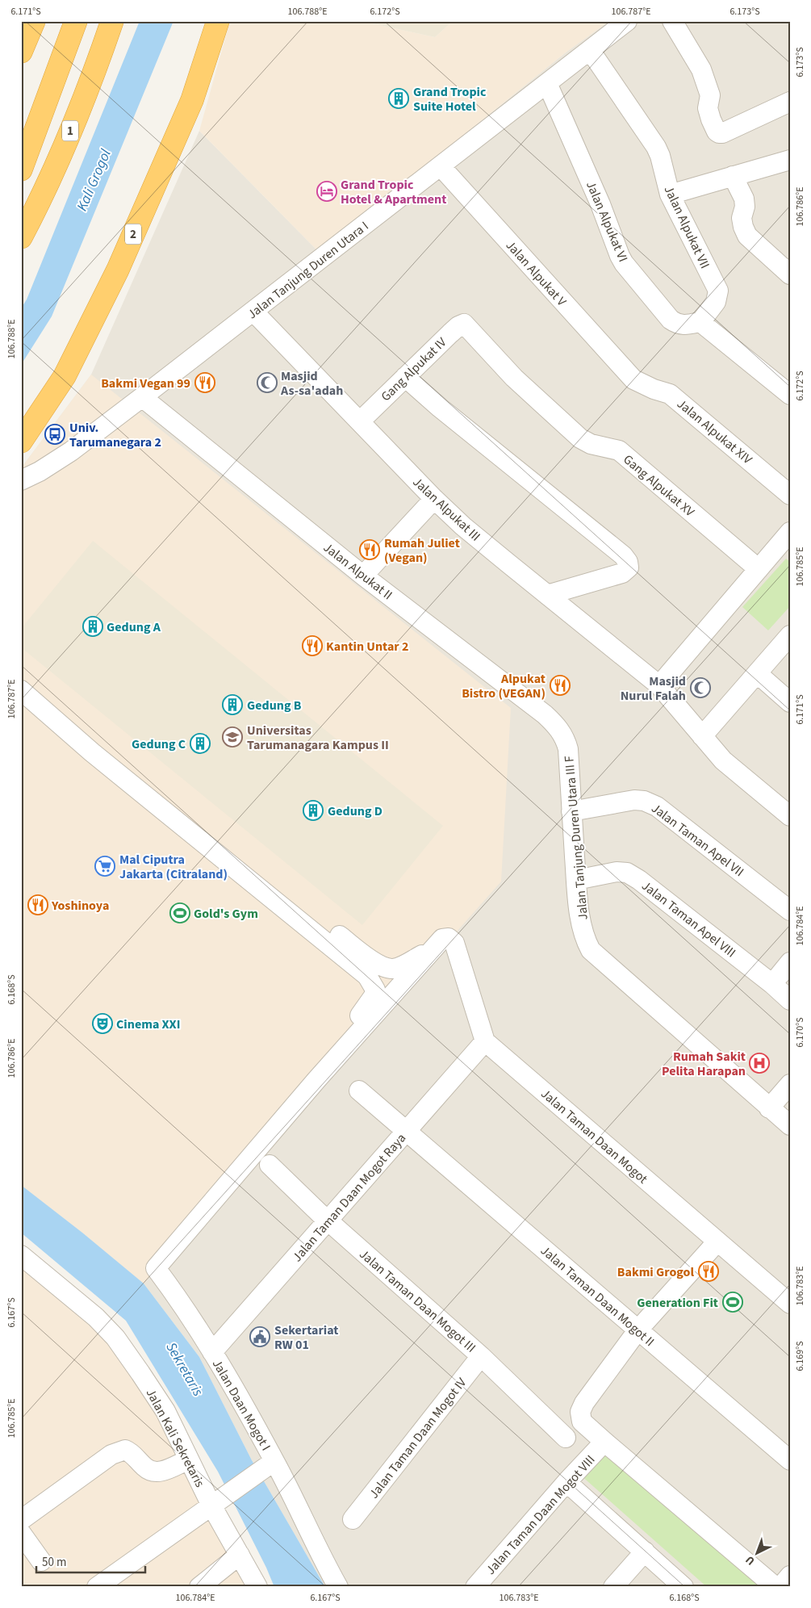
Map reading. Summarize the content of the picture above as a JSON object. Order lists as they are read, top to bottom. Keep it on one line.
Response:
{"streets":{"highway":["1","2"],"street":["Jalan Alpukat VI","Jalan Alpukat VII","Jalan Tanjung Duren Utara I","Jalan Alpukat V","Gang Alpukat IV","Jalan Alpukat XIV","Gang Alpukat XV","Jalan Alpukat III","Jalan Alpukat II","Jalan Tanjung Duren Utara III F","Jalan Taman Apel VII","Jalan Taman Apel VIII","Jalan Taman Daan Mogot","Jalan Taman Daan Mogot Raya","Jalan Taman Daan Mogot II","Jalan Taman Daan Mogot III","Jalan Daan Mogot I","Jalan Kali Sekretaris","Jalan Taman Daan Mogot IV","Jalan Taman Daan Mogot VIII"]},"crossings":[["Jalan Alpukat VI","Jalan Alpukat VII"],["Jalan Alpukat VI","Jalan Tanjung Duren Utara I"],["Jalan Alpukat VII","Jalan Tanjung Duren Utara I"],["Jalan Tanjung Duren Utara I","Jalan Alpukat V"],["Jalan Tanjung Duren Utara I","Jalan Alpukat III"],["Jalan Tanjung Duren Utara I","Jalan Alpukat II"],["Jalan Alpukat V","Jalan Alpukat XIV"],["Gang Alpukat IV","Gang Alpukat XV"],["Gang Alpukat IV","Jalan Alpukat III"],["Jalan Alpukat II","Jalan Tanjung Duren Utara III F"],["Jalan Tanjung Duren Utara III F","Jalan Taman Apel VII"],["Jalan Tanjung Duren Utara III F","Jalan Taman Apel VIII"],["Jalan Taman Daan Mogot","Jalan Taman Daan Mogot Raya"],["Jalan Taman Daan Mogot Raya","Jalan Taman Daan Mogot II"],["Jalan Taman Daan Mogot Raya","Jalan Taman Daan Mogot III"],["Jalan Taman Daan Mogot Raya","Jalan Daan Mogot I"],["Jalan Taman Daan Mogot III","Jalan Taman Daan Mogot IV"],["Jalan Daan Mogot I","Jalan Kali Sekretaris"]],"water":["Kali Grogol","Sekretaris"],"places":{"building":["Grand Tropic Suite Hotel","Gedung A","Gedung B","Gedung C","Gedung D"],"hotel":["Grand Tropic Hotel & Apartment"],"restaurant":["Bakmi Vegan 99","Rumah Juliet (Vegan)","Kantin Untar 2","Alpukat Bistro (VEGAN)","Yoshinoya","Bakmi Grogol"],"mosque":["Masjid As-sa'adah","Masjid Nurul Falah"],"bus stop":["Univ. Tarumanegara 2"],"school or university":["Universitas Tarumanagara Kampus II"],"supermarket":["Mal Ciputra Jakarta (Citraland)"],"sports":["Gold's Gym","Generation Fit"],"theatre":["Cinema XXI"],"hospital":["Rumah Sakit Pelita Harapan"],"public building":["Sekertariat RW 01"]},"scale_bar":"50 m","north":"bottom left","coordinates":["6.171°S","106.788°E","6.172°S","106.787°E","6.173°S","106.786°E","106.785°E","106.784°E","6.168°S","6.170°S","106.783°E","6.167°S","6.169°S"]}
